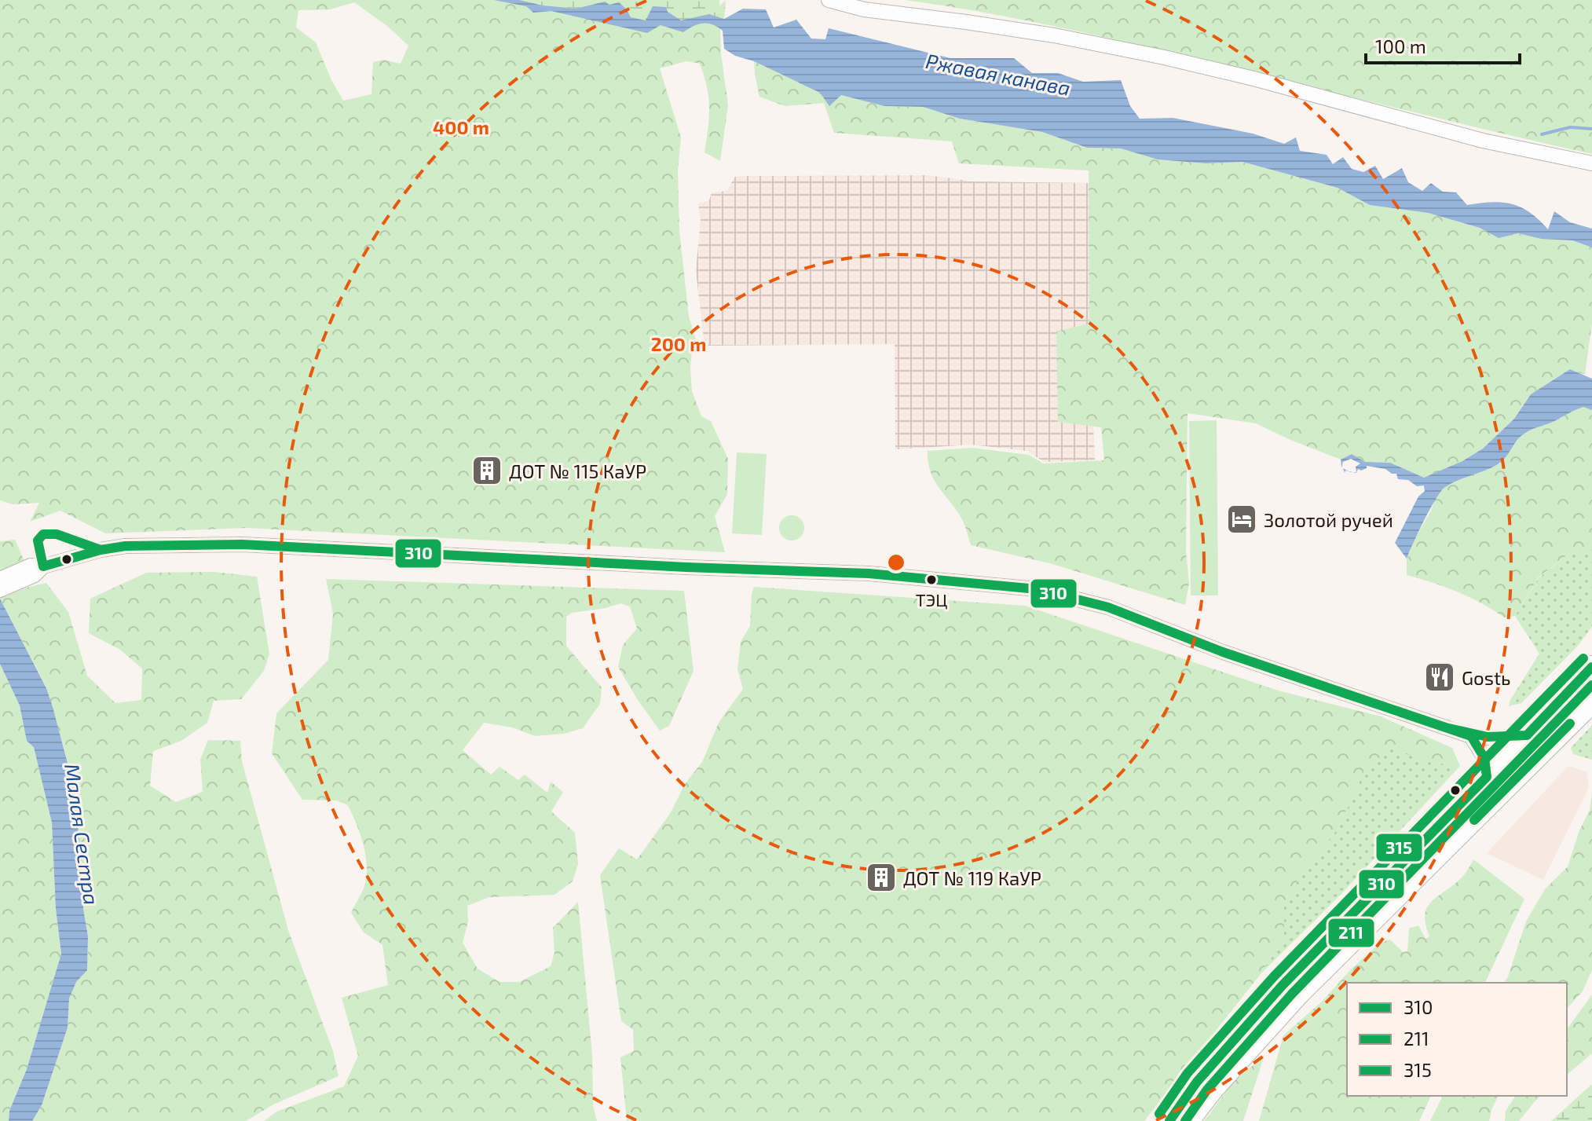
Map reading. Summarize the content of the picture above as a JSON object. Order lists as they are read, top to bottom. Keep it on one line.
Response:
{"water":["Ржавая канава","Малая Сестра"],"places":{"building":["ДОТ № 115 КаУР","ДОТ № 119 КаУР"],"hotel":["Золотой ручей"],"other":["ТЭЦ"],"restaurant":["Gostь"]},"lines":["transit line 310","transit line 315","transit line 211"],"legend":["310","211","315"],"scale_bar":"100 m","rings":["400 m","200 m"]}
